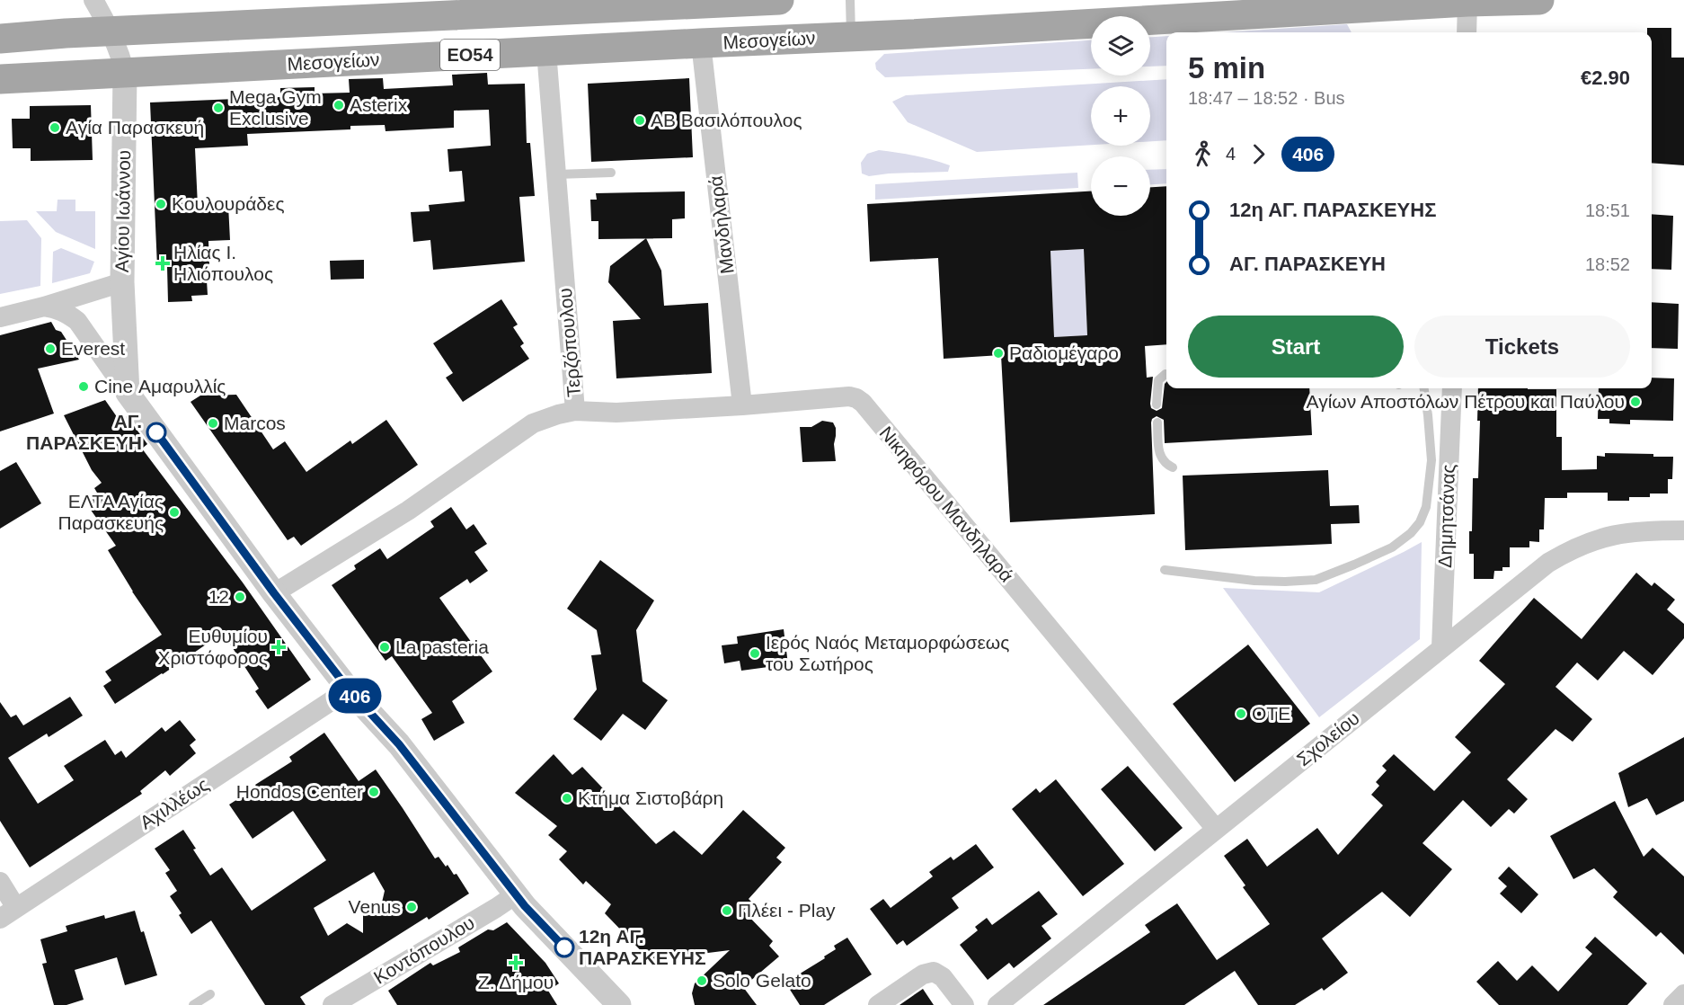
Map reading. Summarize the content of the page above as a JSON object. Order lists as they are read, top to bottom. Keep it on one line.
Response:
{"streets":{"main road":["Μεσογείων","ΕΟ54"],"street":["Αγίου Ιωάννου","Μανδηλαρά","Τερζόπουλου","Νικηφόρου Μανδηλαρά","Δημητσάνας","Σχολείου","Αχιλλέως","Κοντόπουλου"]},"crossings":[["Μεσογείων","Αγίου Ιωάννου"],["Μεσογείων","Μανδηλαρά"],["Μεσογείων","Τερζόπουλου"],["ΕΟ54","Αγίου Ιωάννου"],["Μανδηλαρά","Νικηφόρου Μανδηλαρά"],["Τερζόπουλου","Νικηφόρου Μανδηλαρά"],["Νικηφόρου Μανδηλαρά","Σχολείου"],["Δημητσάνας","Σχολείου"]],"places":{"other":["Asterix","Mega Gym Exclusive","ΑΒ Βασιλόπουλος","Αγία Παρασκευή","Κουλουράδες","Everest","Ραδιομέγαρο","Cine Αμαρυλλίς","Αγίων Αποστόλων Πέτρου και Παύλου","Marcos","ΑΓ. ΠΑΡΑΣΚΕΥΗ","ΕΛΤΑ Αγίας Παρασκευής","12","La pasteria","Ιερός Ναός Μεταμορφώσεως του Σωτήρος","ΟΤΕ","Hondos Center","Κτήμα Σιστοβάρη","Venus","Πλέει - Play","12η ΑΓ. ΠΑΡΑΣΚΕΥΗΣ","Solo Gelato"],"health":["Ηλίας Ι. Ηλιόπουλος","Ευθυμίου Χριστόφορος","Ζ. Δήμου"]},"lines":["bus line 406"],"page":{"on_map":"406","map_buttons":["+","−"],"heading":["5 min","18:47 – 18:52 · Bus","€2.90"],"legs":["4","406"],"list":[{"name":"12η ΑΓ. ΠΑΡΑΣΚΕΥΗΣ","value":"18:51"},{"name":"ΑΓ. ΠΑΡΑΣΚΕΥΗ","value":"18:52"}],"buttons":["Start","Tickets"]}}
